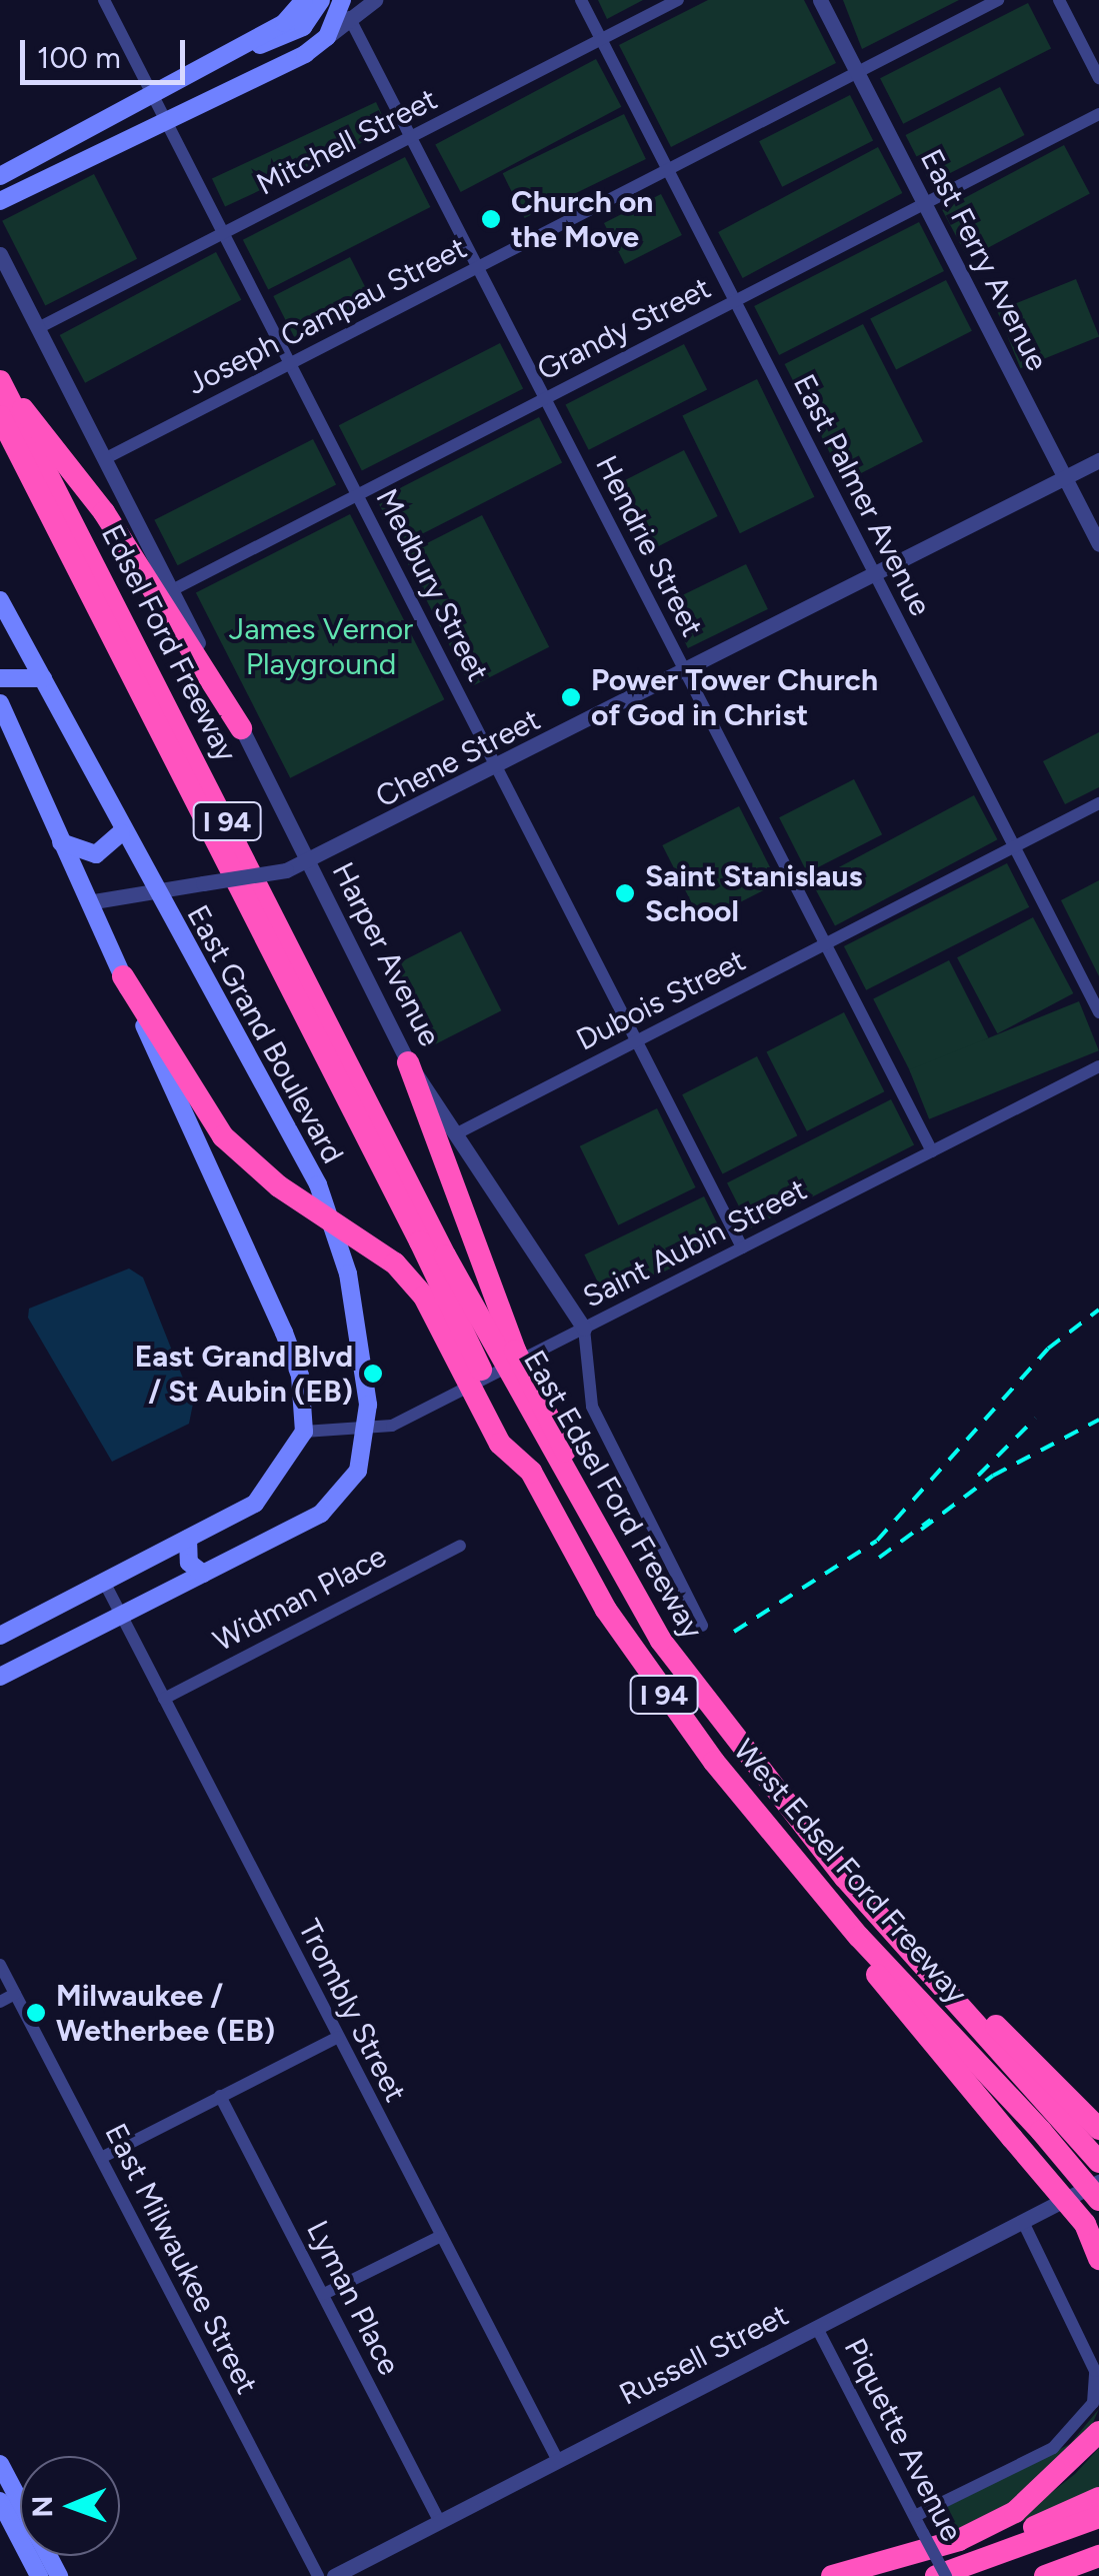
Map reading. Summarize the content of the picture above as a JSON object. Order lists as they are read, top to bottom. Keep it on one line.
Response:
{"streets":{"highway":["Edsel Ford Freeway","I 94","East Edsel Ford Freeway","West Edsel Ford Freeway"],"main road":["East Grand Boulevard"],"street":["Mitchell Street","East Ferry Avenue","Joseph Campau Street","Grandy Street","East Palmer Avenue","Hendrie Street","Medbury Street","Chene Street","Harper Avenue","Dubois Street","Saint Aubin Street","Widman Place","Trombly Street","East Milwaukee Street","Lyman Place","Russell Street","Piquette Avenue"]},"crossings":[["Mitchell Street","East Palmer Avenue"],["Mitchell Street","Hendrie Street"],["Mitchell Street","Medbury Street"],["Mitchell Street","Harper Avenue"],["East Ferry Avenue","Joseph Campau Street"],["East Ferry Avenue","Grandy Street"],["East Ferry Avenue","Chene Street"],["Joseph Campau Street","East Palmer Avenue"],["Joseph Campau Street","Hendrie Street"],["Joseph Campau Street","Medbury Street"],["Joseph Campau Street","Harper Avenue"],["Grandy Street","East Palmer Avenue"],["Grandy Street","Hendrie Street"],["Grandy Street","Medbury Street"],["Grandy Street","Harper Avenue"],["East Palmer Avenue","Chene Street"],["East Palmer Avenue","Dubois Street"],["Hendrie Street","Chene Street"],["Hendrie Street","Dubois Street"],["Hendrie Street","Saint Aubin Street"],["Medbury Street","Chene Street"],["Medbury Street","Dubois Street"],["Medbury Street","Saint Aubin Street"],["Edsel Ford Freeway","East Edsel Ford Freeway"],["Edsel Ford Freeway","West Edsel Ford Freeway"],["Chene Street","Harper Avenue"],["Chene Street","East Grand Boulevard"],["I 94","East Edsel Ford Freeway"],["I 94","West Edsel Ford Freeway"],["Harper Avenue","Dubois Street"],["Harper Avenue","Saint Aubin Street"],["East Grand Boulevard","Saint Aubin Street"],["East Grand Boulevard","Trombly Street"],["East Edsel Ford Freeway","West Edsel Ford Freeway"],["Widman Place","Trombly Street"],["Trombly Street","Russell Street"],["Lyman Place","Russell Street"],["Russell Street","Piquette Avenue"]],"parks":["James Vernor Playground"],"places":["Church on the Move","Power Tower Church of God in Christ","Saint Stanislaus School","East Grand Blvd / St Aubin (EB)","Milwaukee / Wetherbee (EB)"],"scale_bar":"100 m","north":"left"}
